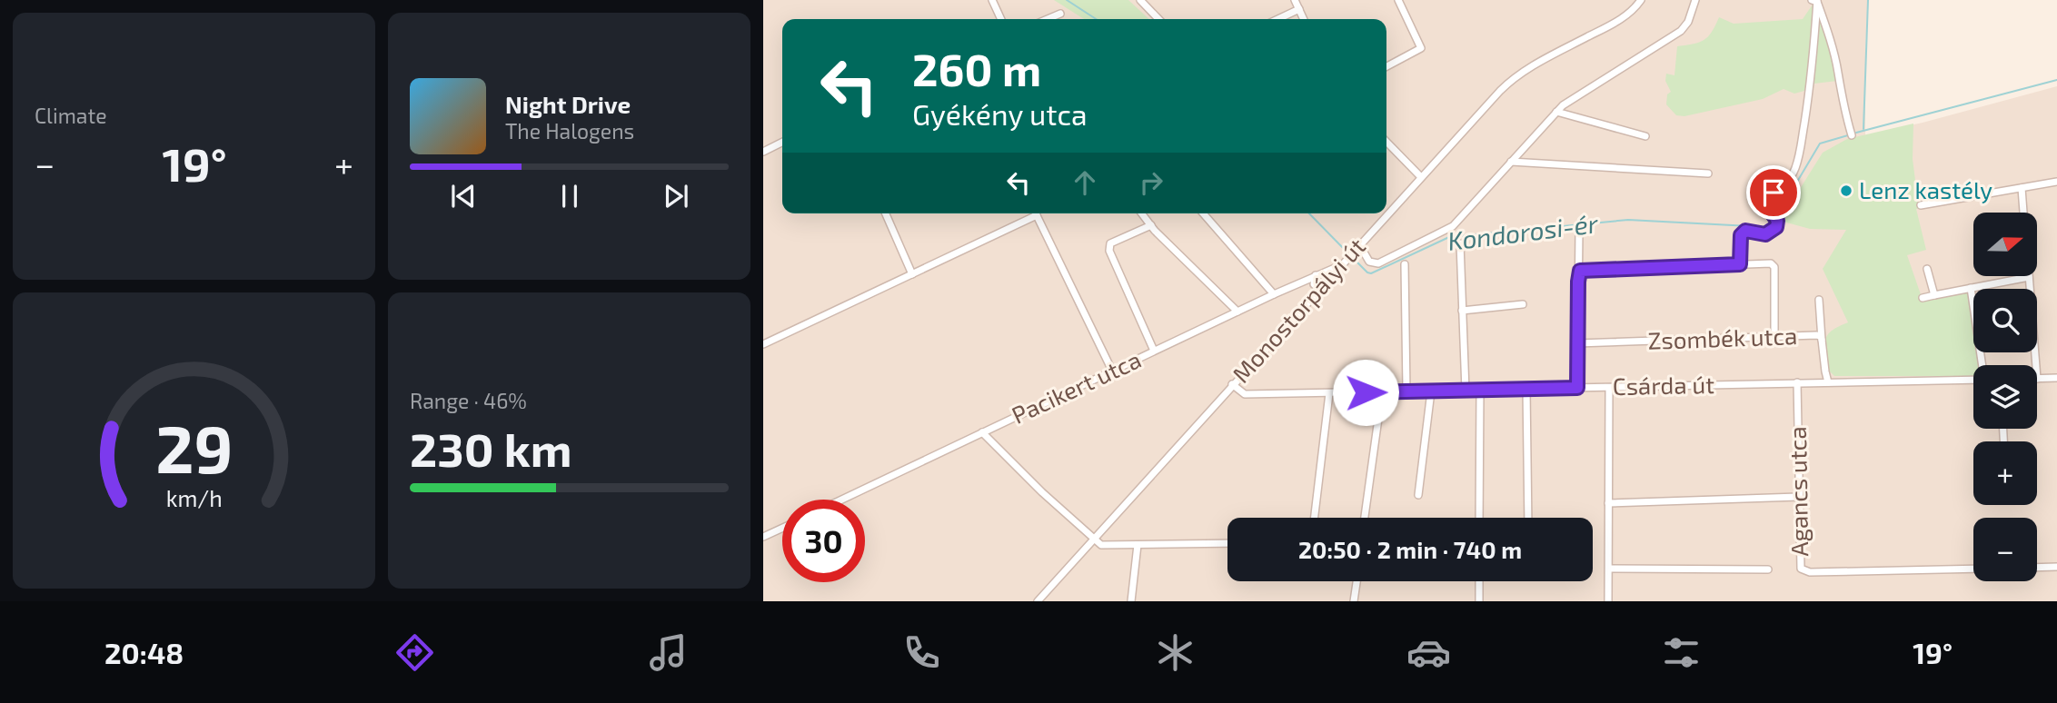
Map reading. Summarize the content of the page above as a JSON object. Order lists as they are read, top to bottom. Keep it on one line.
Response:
{"streets":{"street":["Monostorpályi út","Zsombék utca","Csárda út","Pacikert utca","Agancs utca"]},"crossings":[["Monostorpályi út","Csárda út"],["Monostorpályi út","Pacikert utca"],["Zsombék utca","Csárda út"],["Csárda út","Agancs utca"]],"water":["Kondorosi-ér"],"places":["Lenz kastély"],"north":"right","page":{"tile":["Climate",["Range · 46%","230 km"]],"turn":["260 m","Gyékény utca"],"song":["Night Drive","The Halogens"],"heat":["−","19°","+"],"map_buttons":["+","−"],"limit":"30","trip":"20:50 · 2 min · 740 m","tabs":["20:48","19°"],"gauge":["29","km/h"]}}
